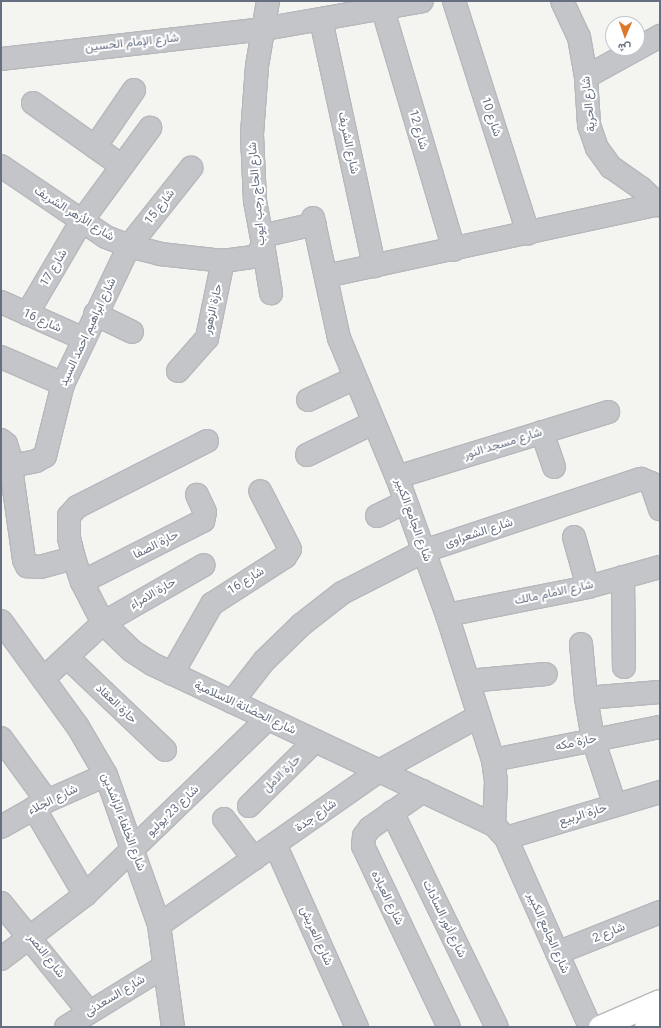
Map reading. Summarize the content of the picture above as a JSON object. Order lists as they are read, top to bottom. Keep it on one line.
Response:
{"streets":{"street":["شارع الإمام الحسين","شارع الحرية","شارع 10","شارع 12","شارع الشريف","شارع الحاج رجب ايوب","شارع 15","شارع الأزهر الشريف","شارع 17","حارة الزهور","شارع 16","شارع ابراهيم احمد السيد","شارع مسجد النور","شارع الجامع الكبير","شارع الشعراوى","حارة الصفا","شارع الامام مالك","حارة الامراء","حارة العقاد","شارع الحضانة الاسلامية","حارة مكه","حارة الامل","شارع الجلاء","شارع 23 يوليو","حارة الربيع","شارع جدة","شارع الخلفاء الراشدين","شارع العباده","شارع أنور السادات","شارع 2","شارع العريش","شارع النصر","شارع السعدنى"]},"crossings":[["شارع الإمام الحسين","شارع 12"],["شارع الإمام الحسين","شارع الشريف"],["شارع الإمام الحسين","شارع الحاج رجب ايوب"],["شارع الحاج رجب ايوب","شارع الأزهر الشريف"],["شارع الحاج رجب ايوب","حارة الزهور"],["شارع الحاج رجب ايوب","شارع الجامع الكبير"],["شارع 15","شارع الأزهر الشريف"],["شارع 15","شارع ابراهيم احمد السيد"],["شارع الأزهر الشريف","شارع 17"],["شارع الأزهر الشريف","حارة الزهور"],["شارع الأزهر الشريف","شارع ابراهيم احمد السيد"],["شارع 17","شارع 16"],["شارع 16","شارع ابراهيم احمد السيد"],["شارع 16","شارع الحضانة الاسلامية"],["شارع مسجد النور","شارع الجامع الكبير"],["شارع الجامع الكبير","شارع الشعراوى"],["شارع الجامع الكبير","شارع الامام مالك"],["شارع الجامع الكبير","شارع الحضانة الاسلامية"],["شارع الجامع الكبير","حارة مكه"],["شارع الجامع الكبير","حارة الربيع"],["شارع الجامع الكبير","شارع جدة"],["شارع الجامع الكبير","شارع 2"],["شارع الشعراوى","شارع الحضانة الاسلامية"],["حارة الصفا","شارع الحضانة الاسلامية"],["حارة الامراء","حارة العقاد"],["حارة الامراء","شارع الحضانة الاسلامية"],["حارة الامراء","شارع الخلفاء الراشدين"],["شارع الحضانة الاسلامية","حارة الامل"],["شارع الحضانة الاسلامية","شارع 23 يوليو"],["شارع الحضانة الاسلامية","حارة الربيع"],["شارع الحضانة الاسلامية","شارع جدة"],["شارع الحضانة الاسلامية","شارع العباده"],["شارع الجلاء","شارع الخلفاء الراشدين"],["شارع 23 يوليو","شارع الخلفاء الراشدين"],["شارع 23 يوليو","شارع النصر"],["شارع جدة","شارع الخلفاء الراشدين"],["شارع جدة","شارع العريش"],["شارع الخلفاء الراشدين","شارع السعدنى"],["شارع العباده","شارع أنور السادات"],["شارع النصر","شارع السعدنى"]],"north":"bottom"}
